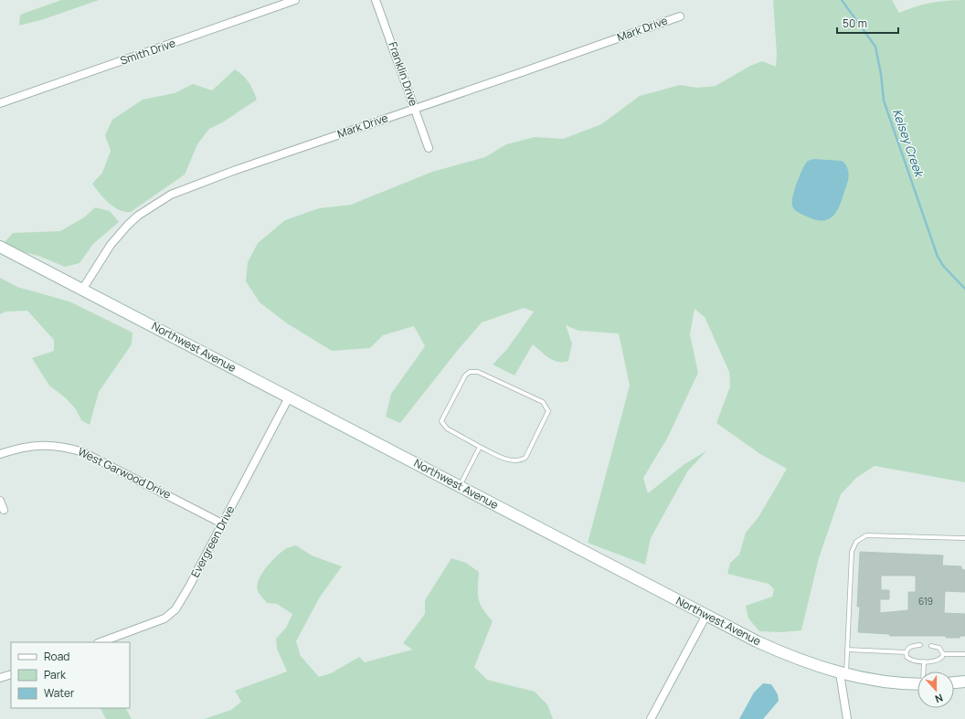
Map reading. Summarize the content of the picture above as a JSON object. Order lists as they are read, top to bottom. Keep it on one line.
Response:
{"streets":{"street":["Mark Drive","Smith Drive","Franklin Drive","Northwest Avenue","West Garwood Drive","Evergreen Drive"]},"crossings":[["Mark Drive","Franklin Drive"],["Mark Drive","Northwest Avenue"],["Northwest Avenue","Evergreen Drive"],["West Garwood Drive","Evergreen Drive"]],"water":["Kelsey Creek"],"house_numbers":["619"],"legend":["Road","Park","Water"],"scale_bar":"50 m","north":"bottom"}
